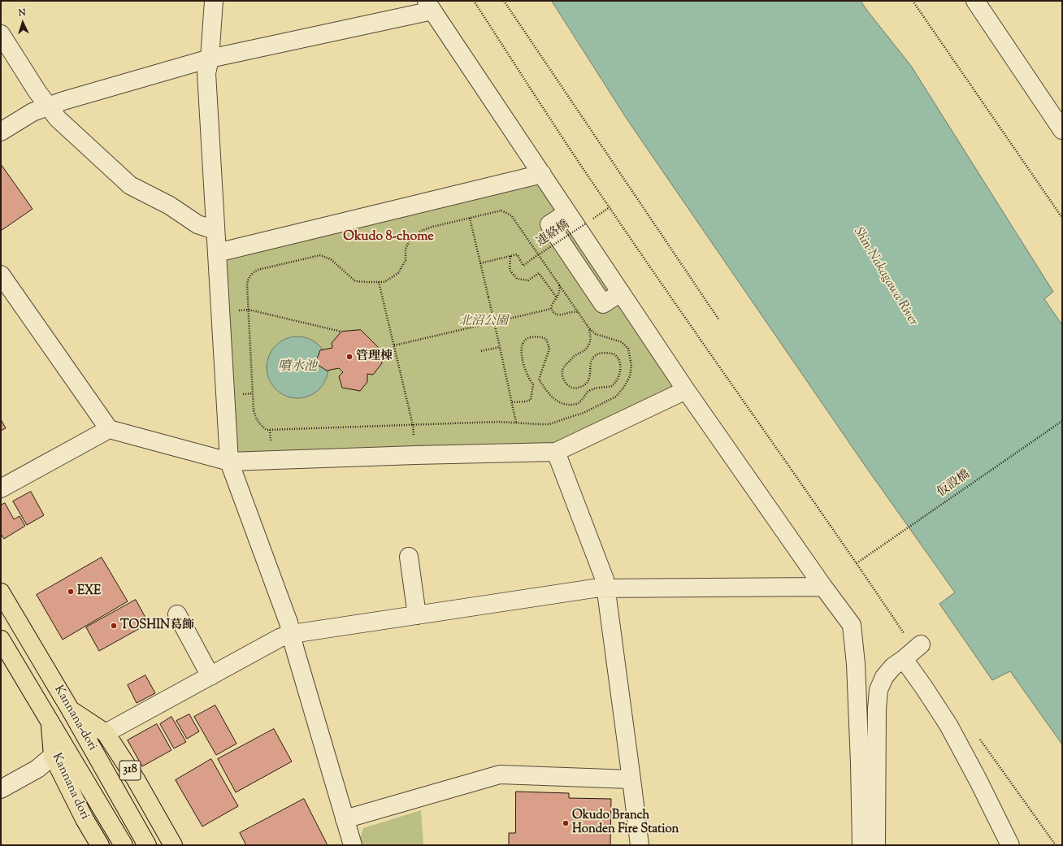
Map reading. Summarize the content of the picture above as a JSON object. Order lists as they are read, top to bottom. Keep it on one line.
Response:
{"streets":{"main road":["Kannana-dori","318","Kannana dori"],"path":["連絡橋","仮設橋"]},"crossings":[["Kannana-dori","318"],["Kannana-dori","Kannana dori"]],"districts":["Okudo 8-chome"],"water":["Shin-Nakagawa River","噴水池"],"parks":["北沼公園"],"places":["管理棟","EXE","TOSHIN葛飾","Okudo Branch Honden Fire Station"],"north":"top"}
